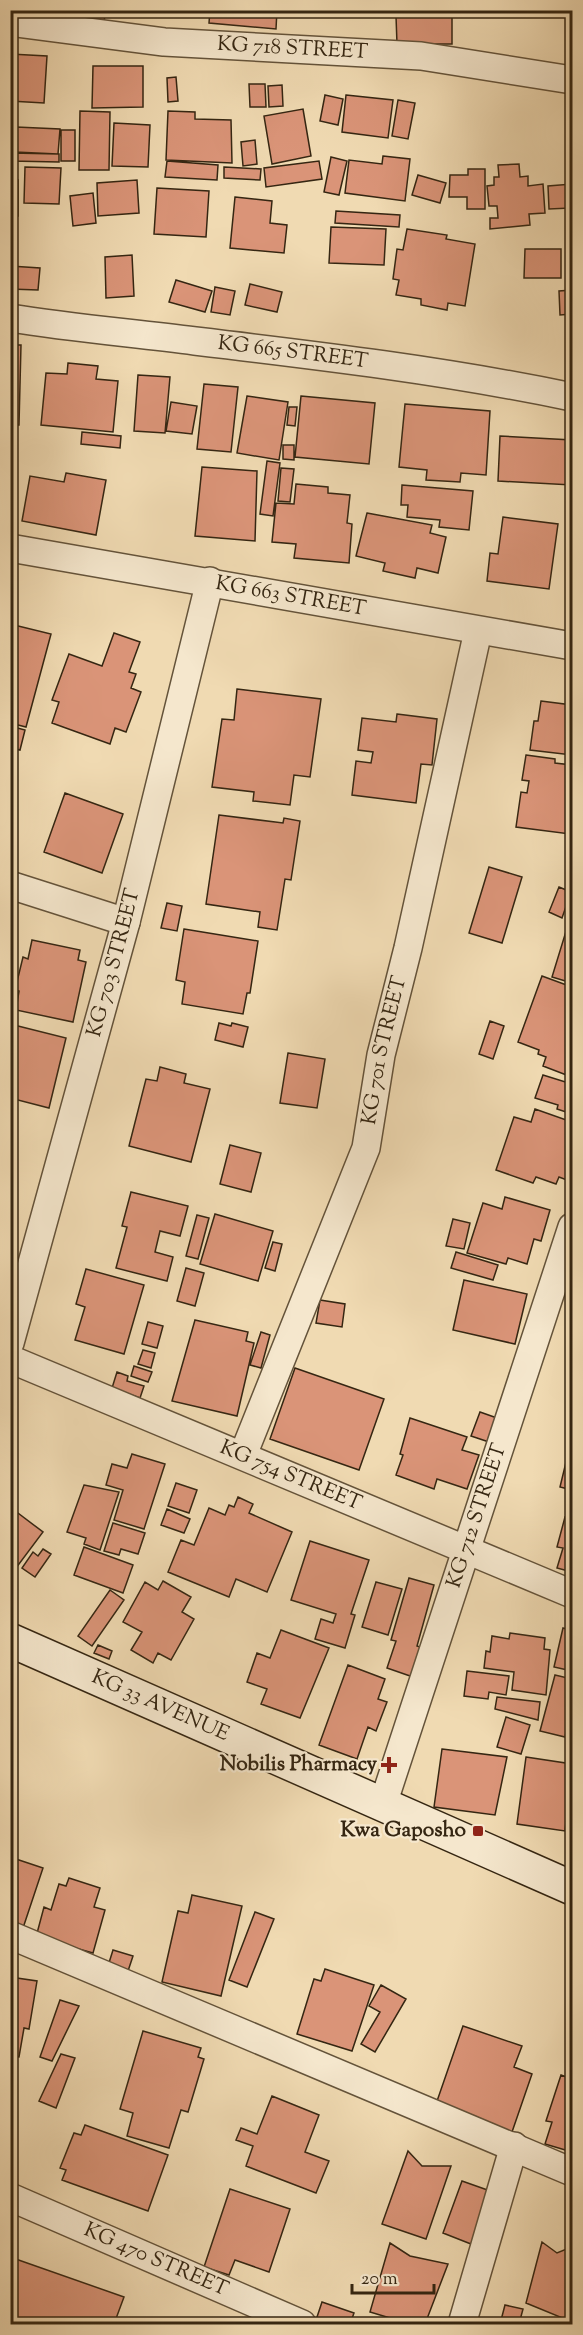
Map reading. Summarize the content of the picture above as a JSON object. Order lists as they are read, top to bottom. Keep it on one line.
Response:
{"streets":{"main road":["KG 33 AVENUE"],"street":["KG 718 STREET","KG 665 STREET","KG 663 STREET","KG 703 STREET","KG 701 STREET","KG 754 STREET","KG 712 STREET","KG 470 STREET"]},"crossings":[["KG 663 STREET","KG 703 STREET"],["KG 663 STREET","KG 701 STREET"],["KG 701 STREET","KG 754 STREET"],["KG 754 STREET","KG 712 STREET"],["KG 712 STREET","KG 33 AVENUE"]],"places":{"health":["Nobilis Pharmacy"],"transit":["Kwa Gaposho"]},"scale_bar":"20 m"}
